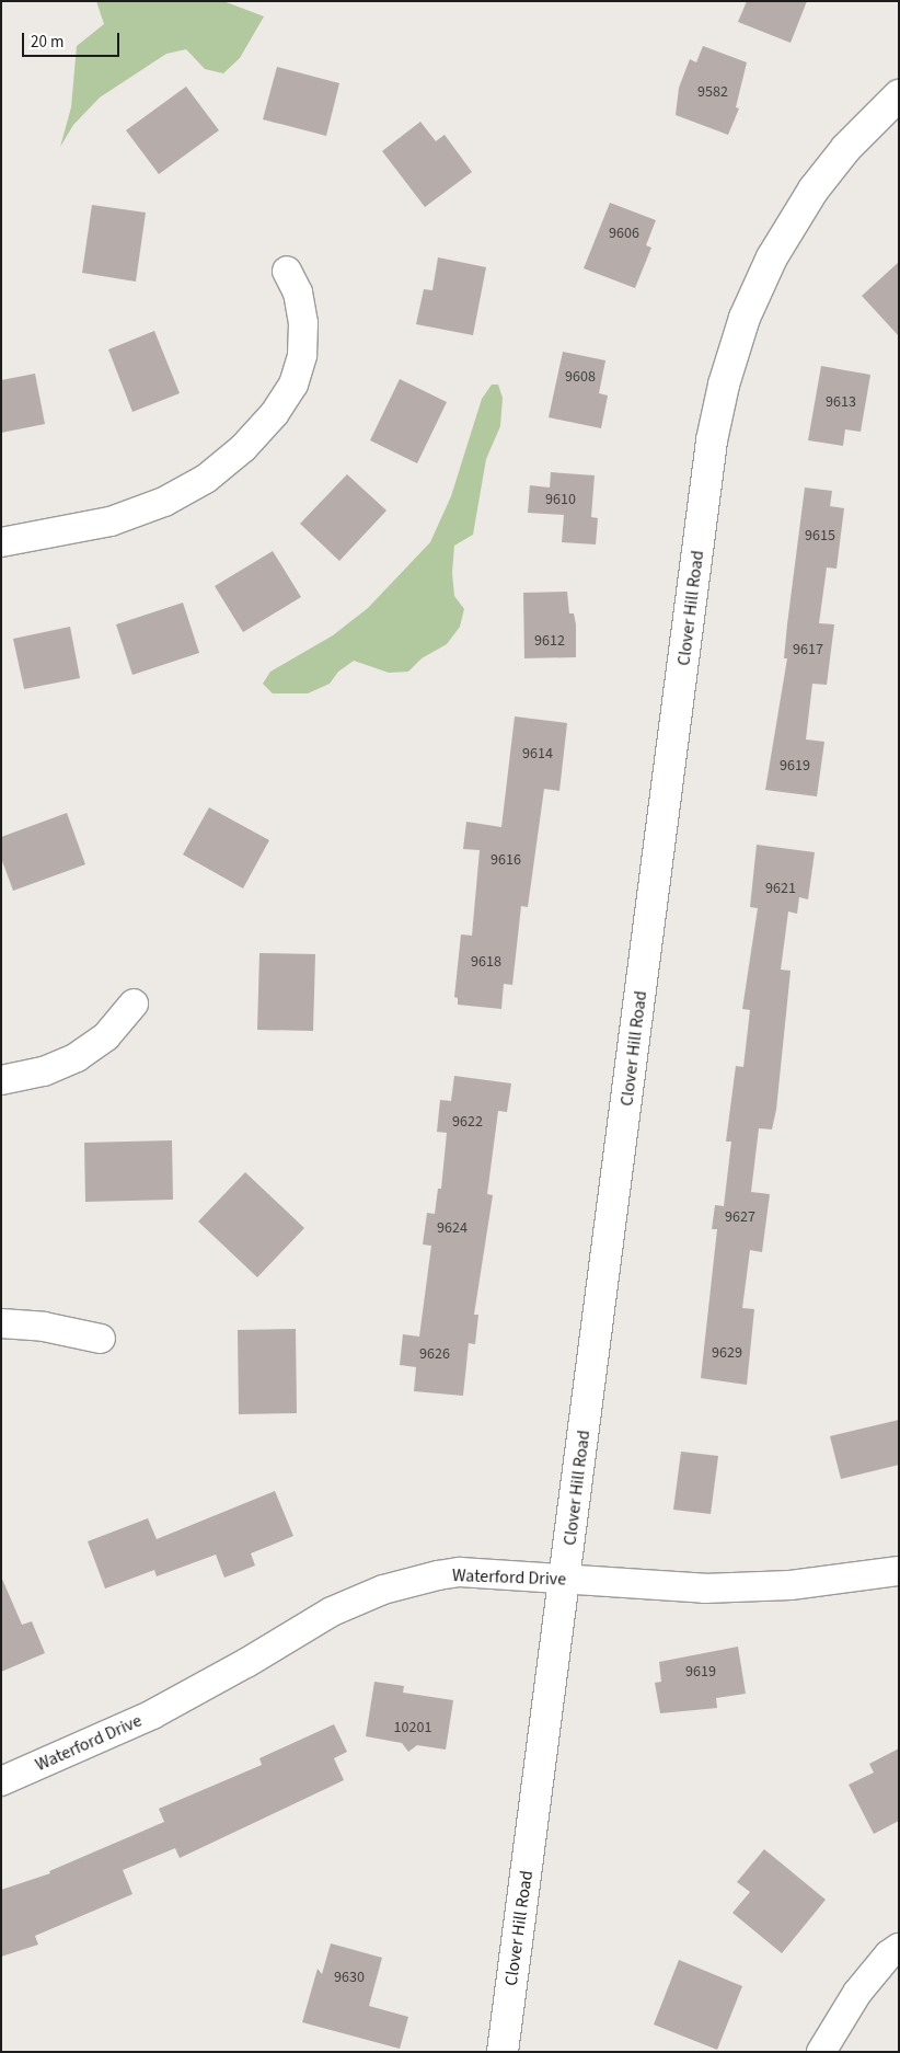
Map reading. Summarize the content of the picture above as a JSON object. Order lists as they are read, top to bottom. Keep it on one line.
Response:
{"streets":{"street":["Clover Hill Road","Waterford Drive"]},"crossings":[["Clover Hill Road","Waterford Drive"]],"house_numbers":["9582","9606","9608","9613","9610","9615","9612","9617","9614","9619","9616","9621","9618","9622","9627","9624","9629","9626","9619","10201","9630"],"scale_bar":"20 m"}
